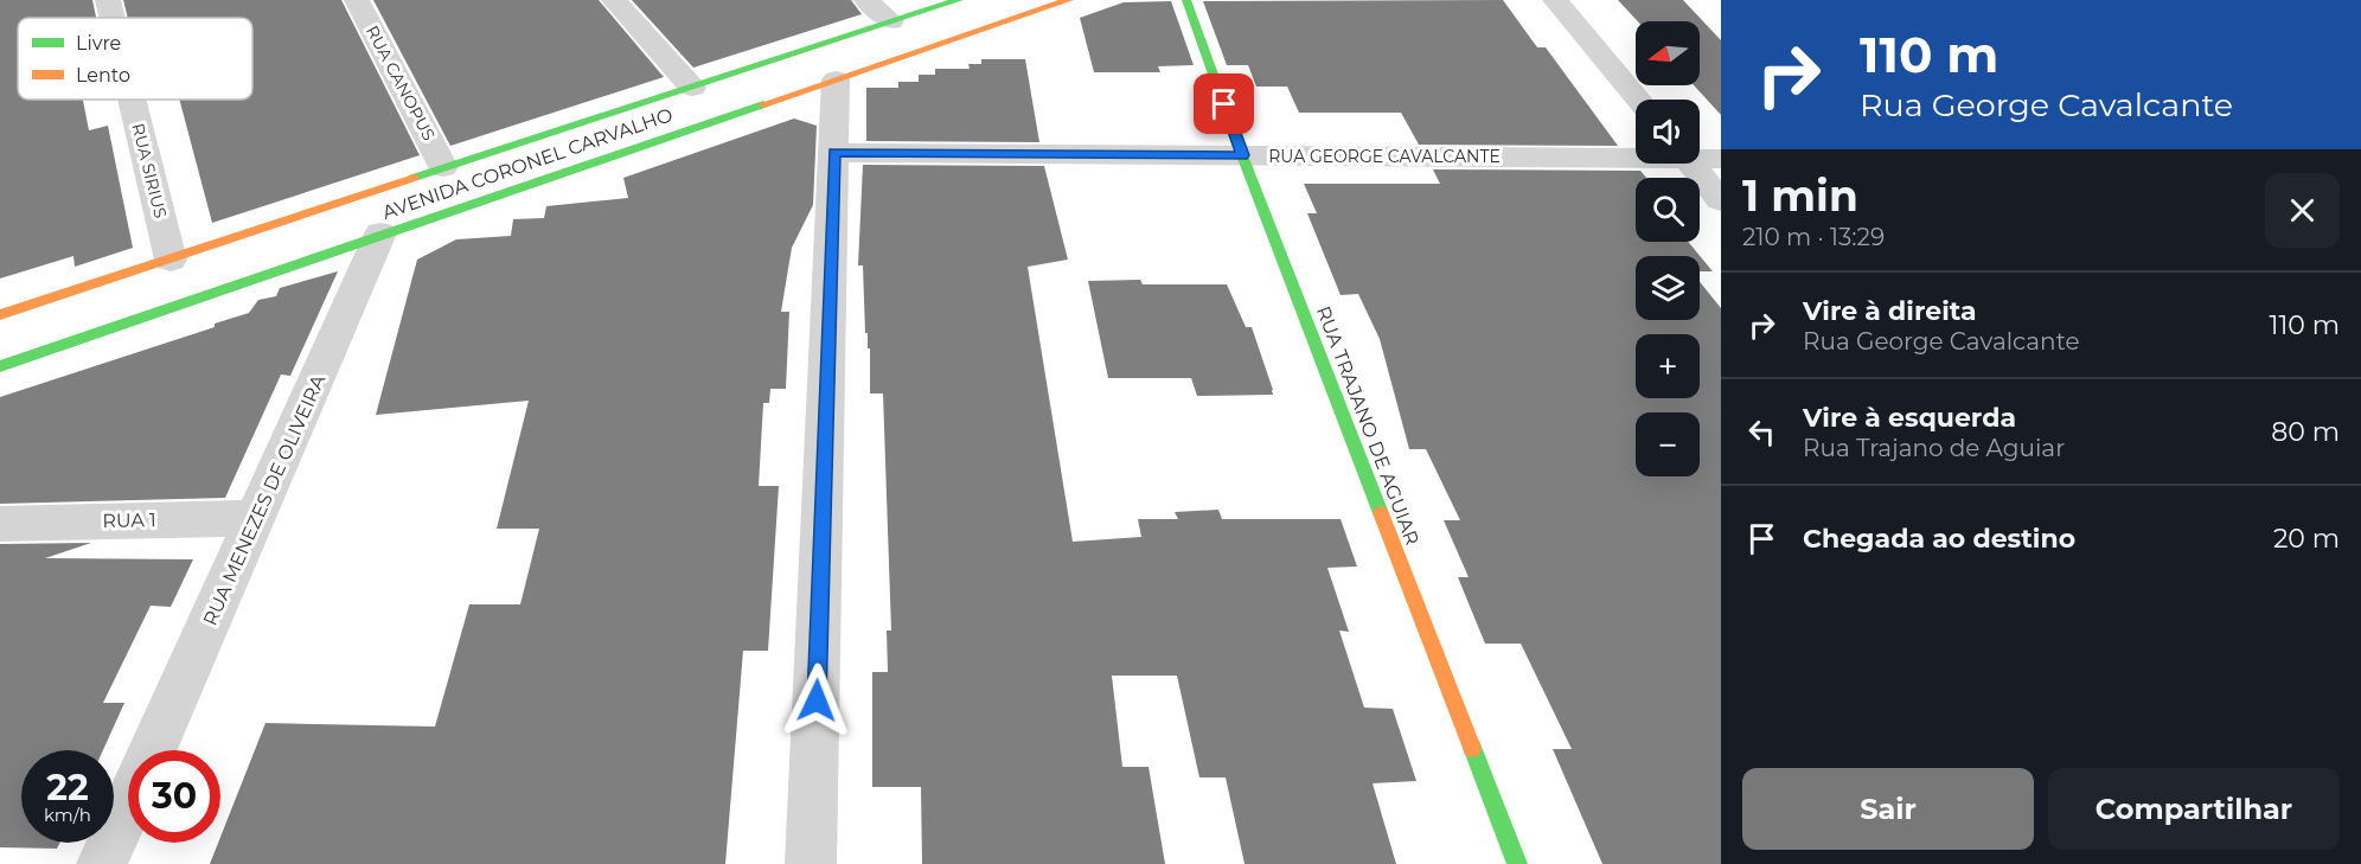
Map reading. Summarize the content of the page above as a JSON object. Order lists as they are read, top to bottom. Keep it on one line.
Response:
{"streets":{"main road":["AVENIDA CORONEL CARVALHO","RUA TRAJANO DE AGUIAR"],"street":["RUA CANOPUS","RUA GEORGE CAVALCANTE","RUA SIRIUS","RUA MENEZES DE OLIVEIRA","RUA 1"]},"crossings":[["RUA CANOPUS","AVENIDA CORONEL CARVALHO"],["RUA GEORGE CAVALCANTE","RUA TRAJANO DE AGUIAR"],["AVENIDA CORONEL CARVALHO","RUA SIRIUS"],["AVENIDA CORONEL CARVALHO","RUA MENEZES DE OLIVEIRA"],["RUA MENEZES DE OLIVEIRA","RUA 1"]],"legend":["Livre","Lento"],"north":"left","page":{"turn":["110 m","Rua George Cavalcante"],"map_buttons":["+","−"],"heading":["1 min","210 m · 13:29"],"list":[{"name":"Vire à direita","note":"Rua George Cavalcante","value":"110 m"},{"name":"Vire à esquerda","note":"Rua Trajano de Aguiar","value":"80 m"},{"name":"Chegada ao destino","value":"20 m"}],"speed":"22 km/h","limit":"30","buttons":["Sair","Compartilhar"]}}
